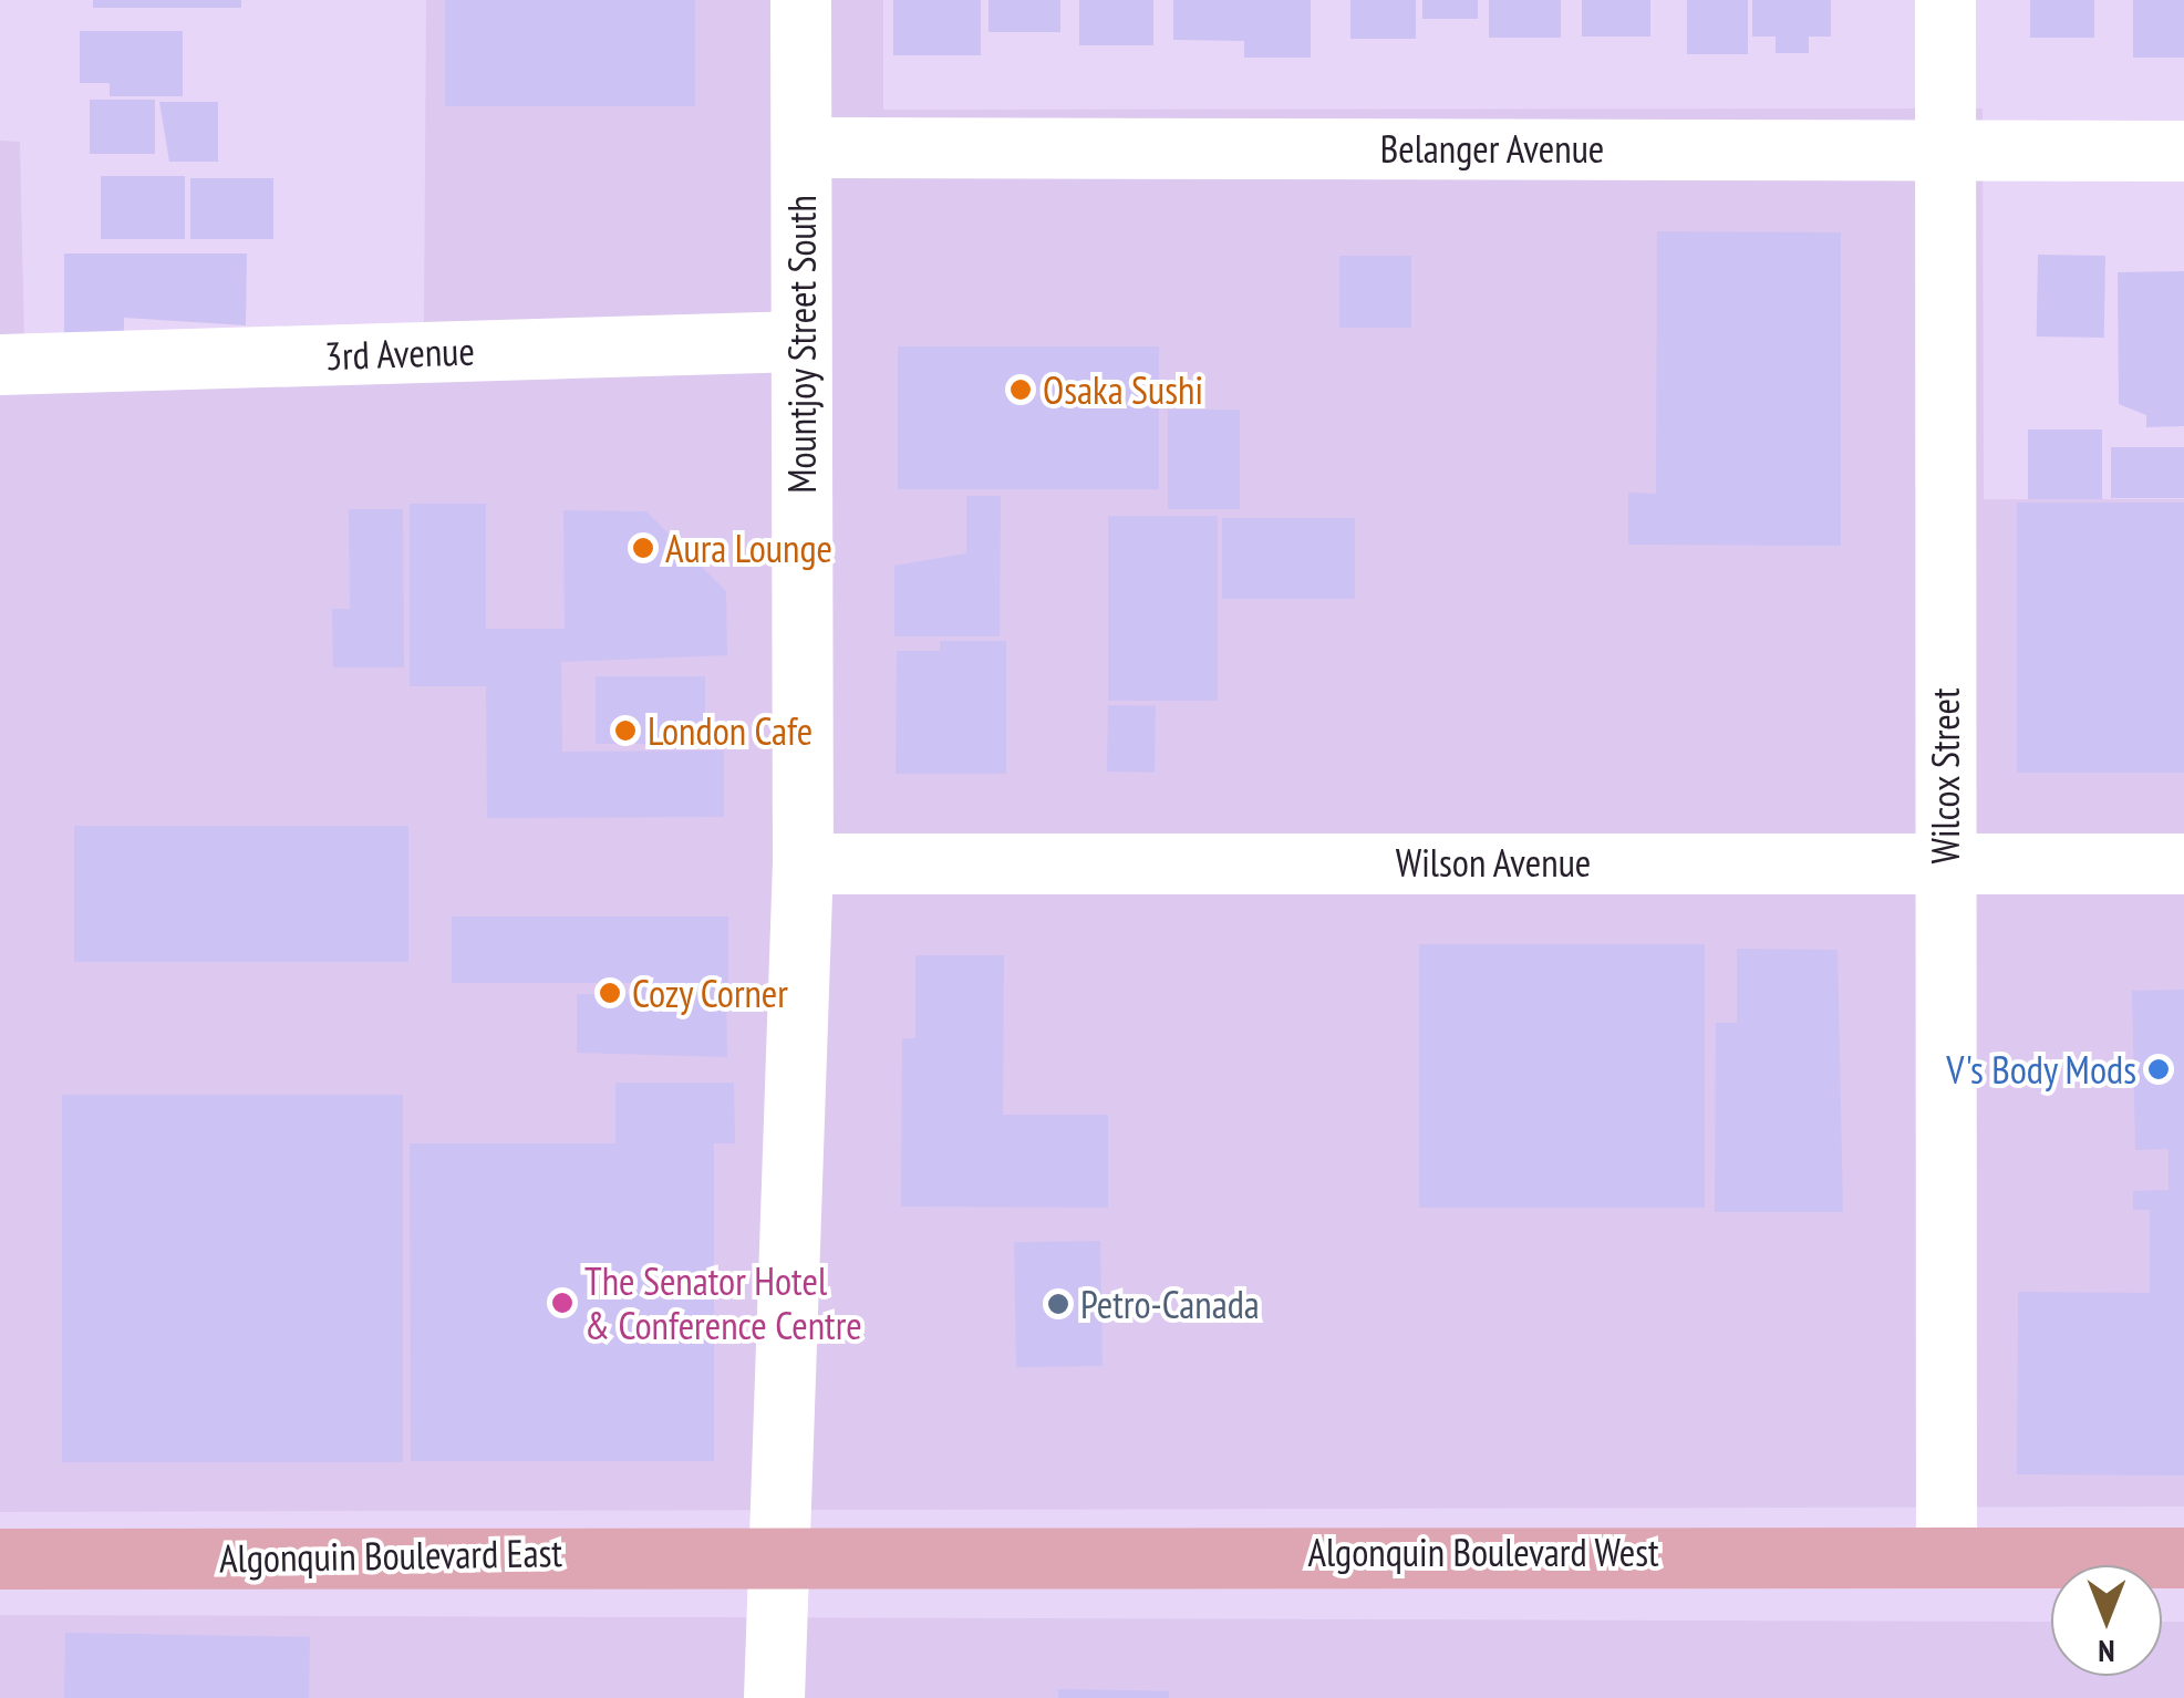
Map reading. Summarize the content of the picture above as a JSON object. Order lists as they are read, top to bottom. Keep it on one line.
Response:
{"streets":{"main road":["Algonquin Boulevard West","Algonquin Boulevard East"],"street":["Belanger Avenue","Mountjoy Street South","3rd Avenue","Wilcox Street","Wilson Avenue"]},"crossings":[["Belanger Avenue","Mountjoy Street South"],["Belanger Avenue","Wilcox Street"],["Mountjoy Street South","3rd Avenue"],["Mountjoy Street South","Wilson Avenue"],["Mountjoy Street South","Algonquin Boulevard West"],["Mountjoy Street South","Algonquin Boulevard East"],["Wilcox Street","Wilson Avenue"],["Wilcox Street","Algonquin Boulevard West"],["Algonquin Boulevard West","Algonquin Boulevard East"]],"places":["Osaka Sushi","Aura Lounge","London Cafe","Cozy Corner","V's Body Mods","The Senator Hotel & Conference Centre","Petro-Canada"],"north":"bottom"}
